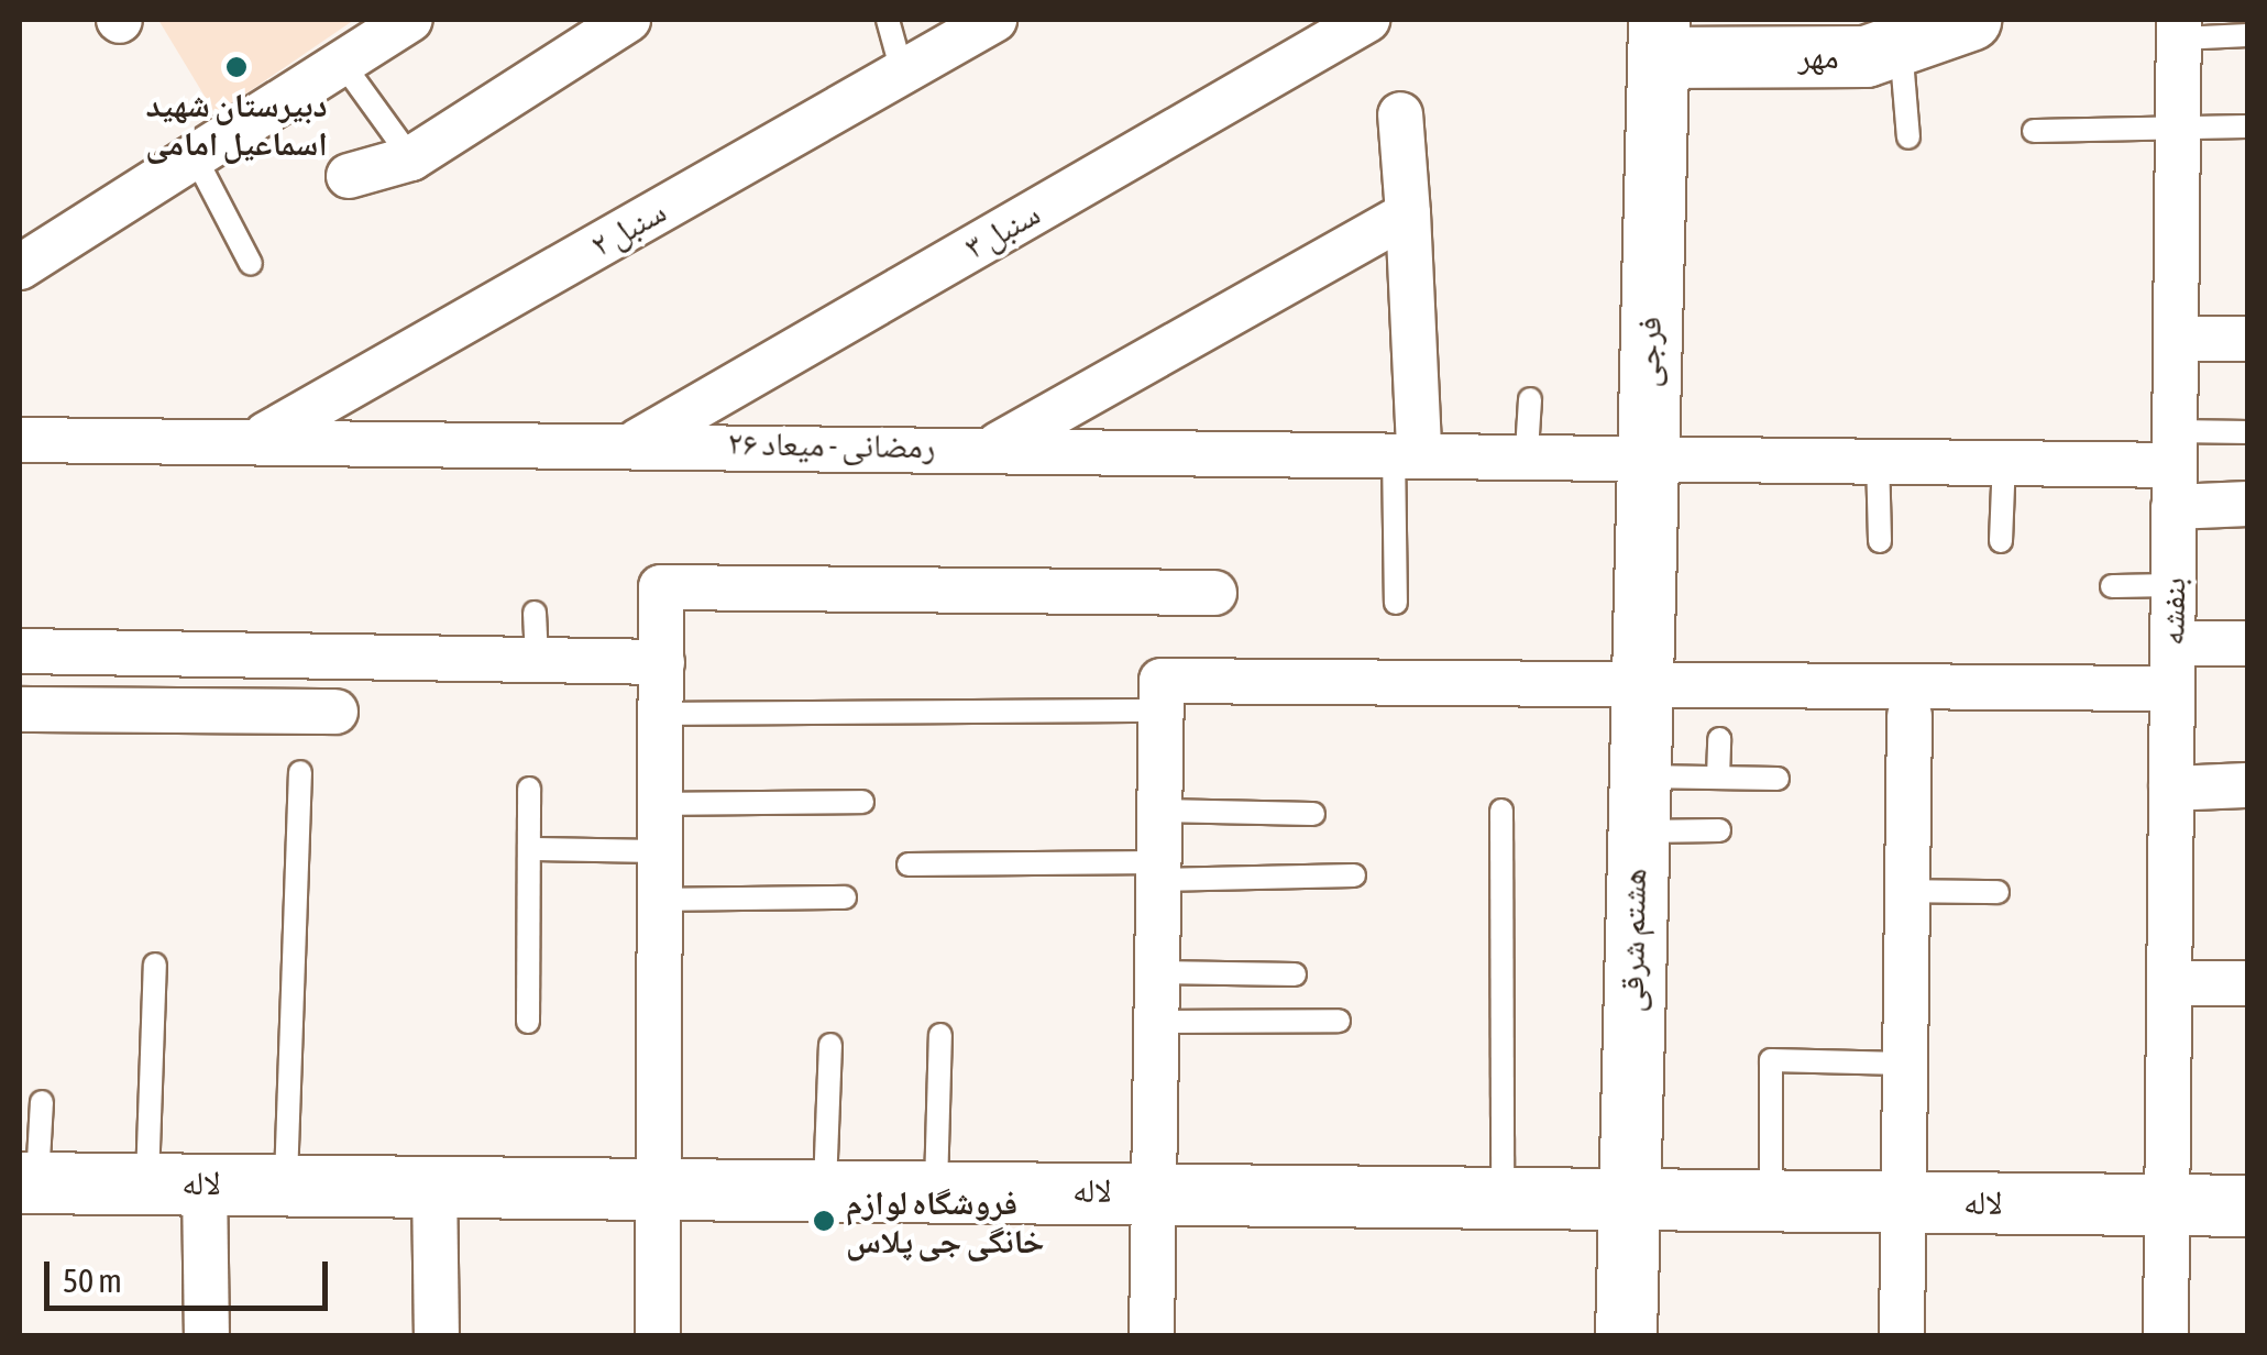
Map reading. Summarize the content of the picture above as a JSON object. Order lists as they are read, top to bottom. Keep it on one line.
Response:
{"streets":{"street":["مهر","سنبل ۲","سنبل ۳","فرجی","رمضانی - میعاد ۲۶","بنفشه","هشتم شرقی","لاله"]},"crossings":[["مهر","فرجی"],["سنبل ۲","رمضانی - میعاد ۲۶"],["سنبل ۳","رمضانی - میعاد ۲۶"],["فرجی","رمضانی - میعاد ۲۶"],["فرجی","هشتم شرقی"],["رمضانی - میعاد ۲۶","بنفشه"],["بنفشه","لاله"],["هشتم شرقی","لاله"]],"places":["دبیرستان شهید اسماعیل امامی","فروشگاه لوازم خانگی جی پلاس"],"scale_bar":"50 m"}
